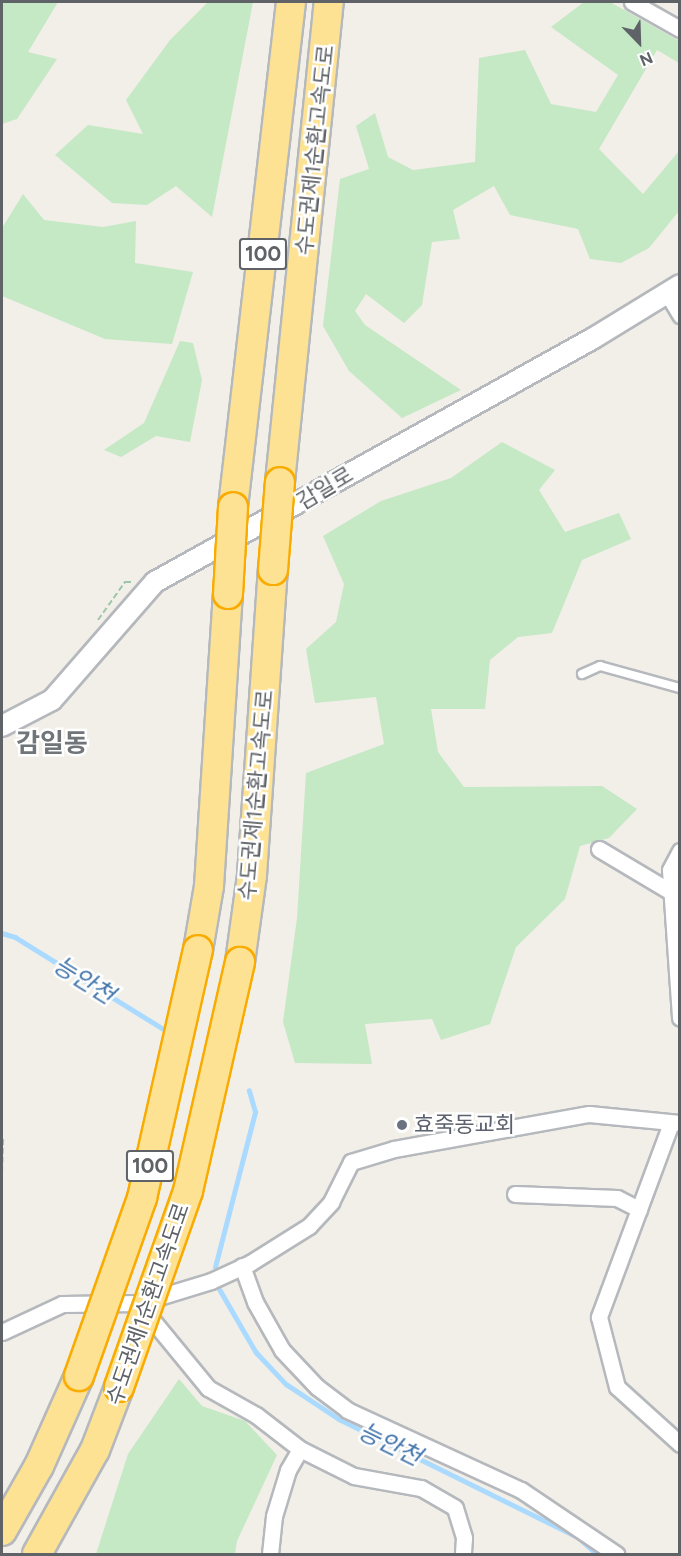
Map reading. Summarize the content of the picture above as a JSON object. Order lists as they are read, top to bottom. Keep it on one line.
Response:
{"streets":{"highway":["수도권제1순환고속도로","100"],"street":["감일로"]},"districts":["감일동"],"water":["능안천"],"places":["효죽동교회"],"north":"bottom right"}
